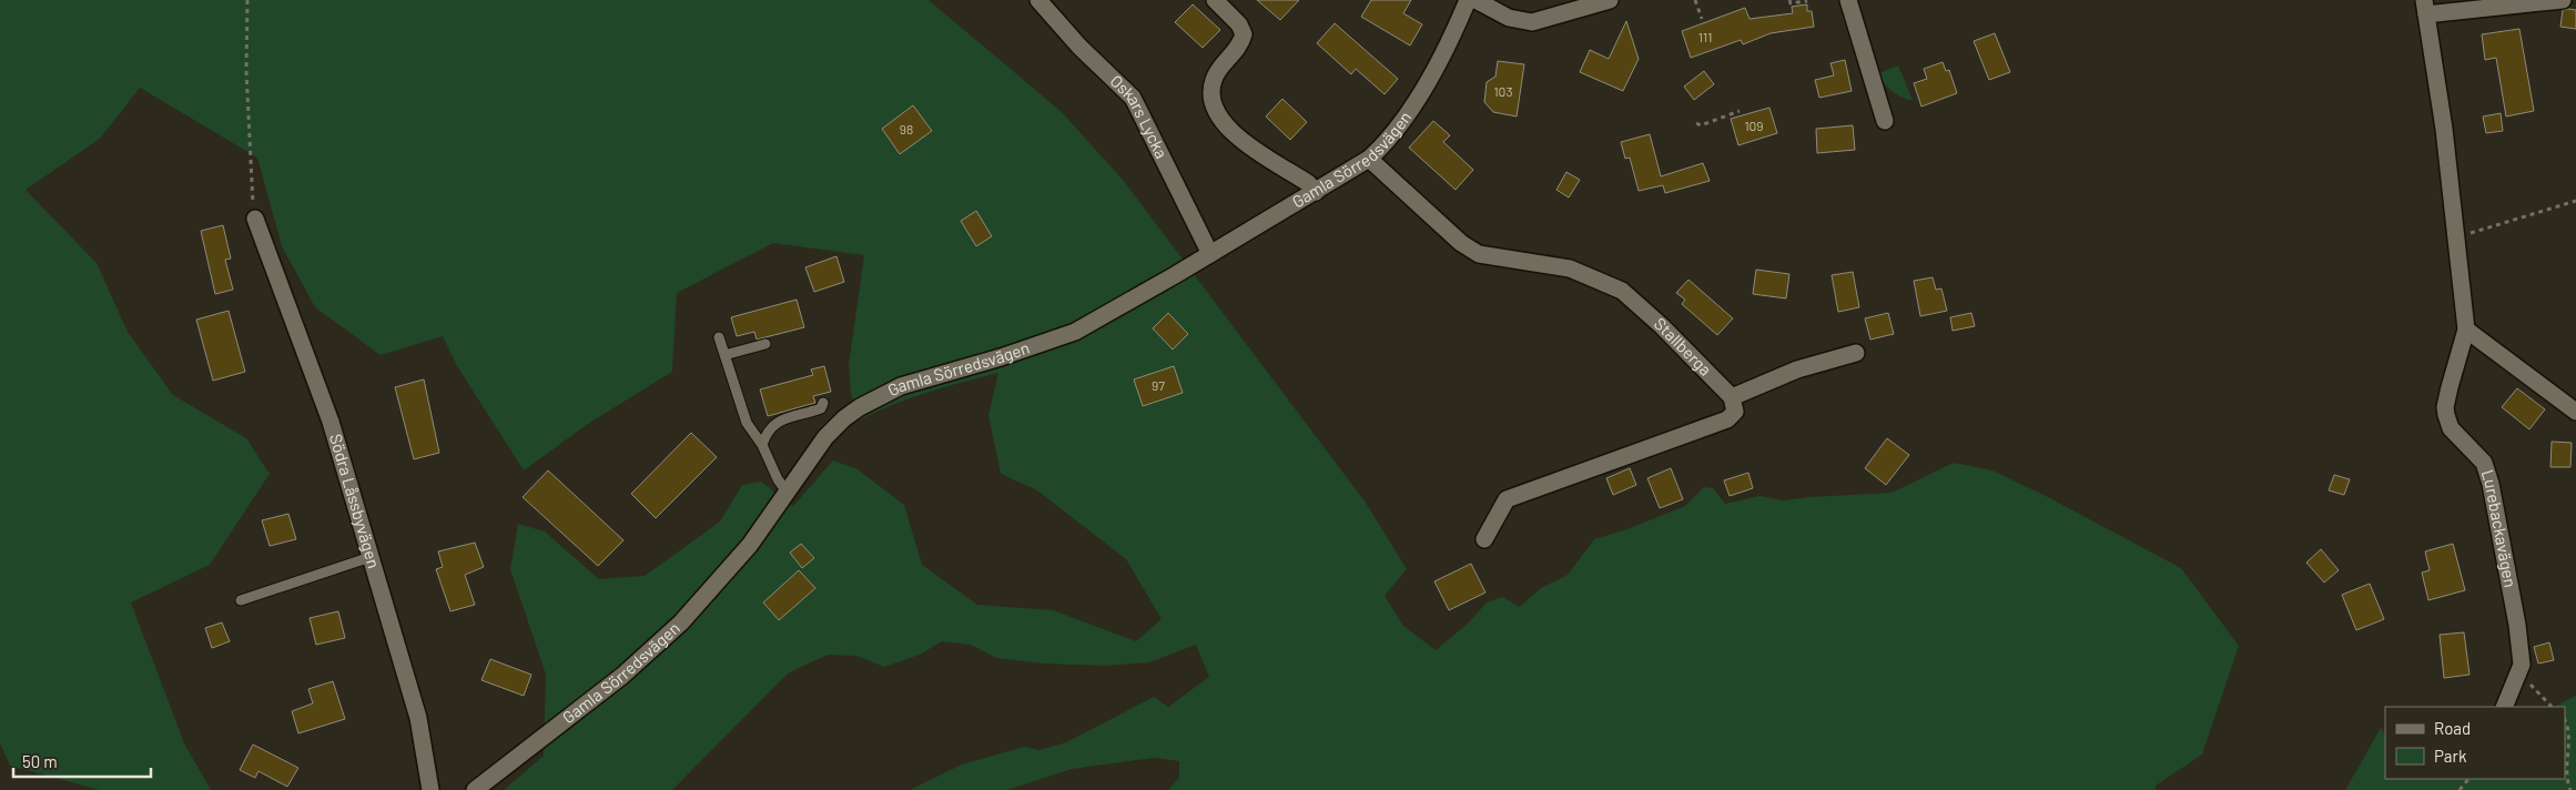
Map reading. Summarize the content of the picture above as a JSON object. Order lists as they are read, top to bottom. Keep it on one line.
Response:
{"streets":{"street":["Oskars Lycka","Gamla Sörredsvägen","Stallberga","Södra Låssbyvägen","Lurebackavägen"]},"crossings":[["Oskars Lycka","Gamla Sörredsvägen"],["Gamla Sörredsvägen","Stallberga"]],"house_numbers":["111","103","109","98","97"],"legend":["Road","Park"],"scale_bar":"50 m"}
